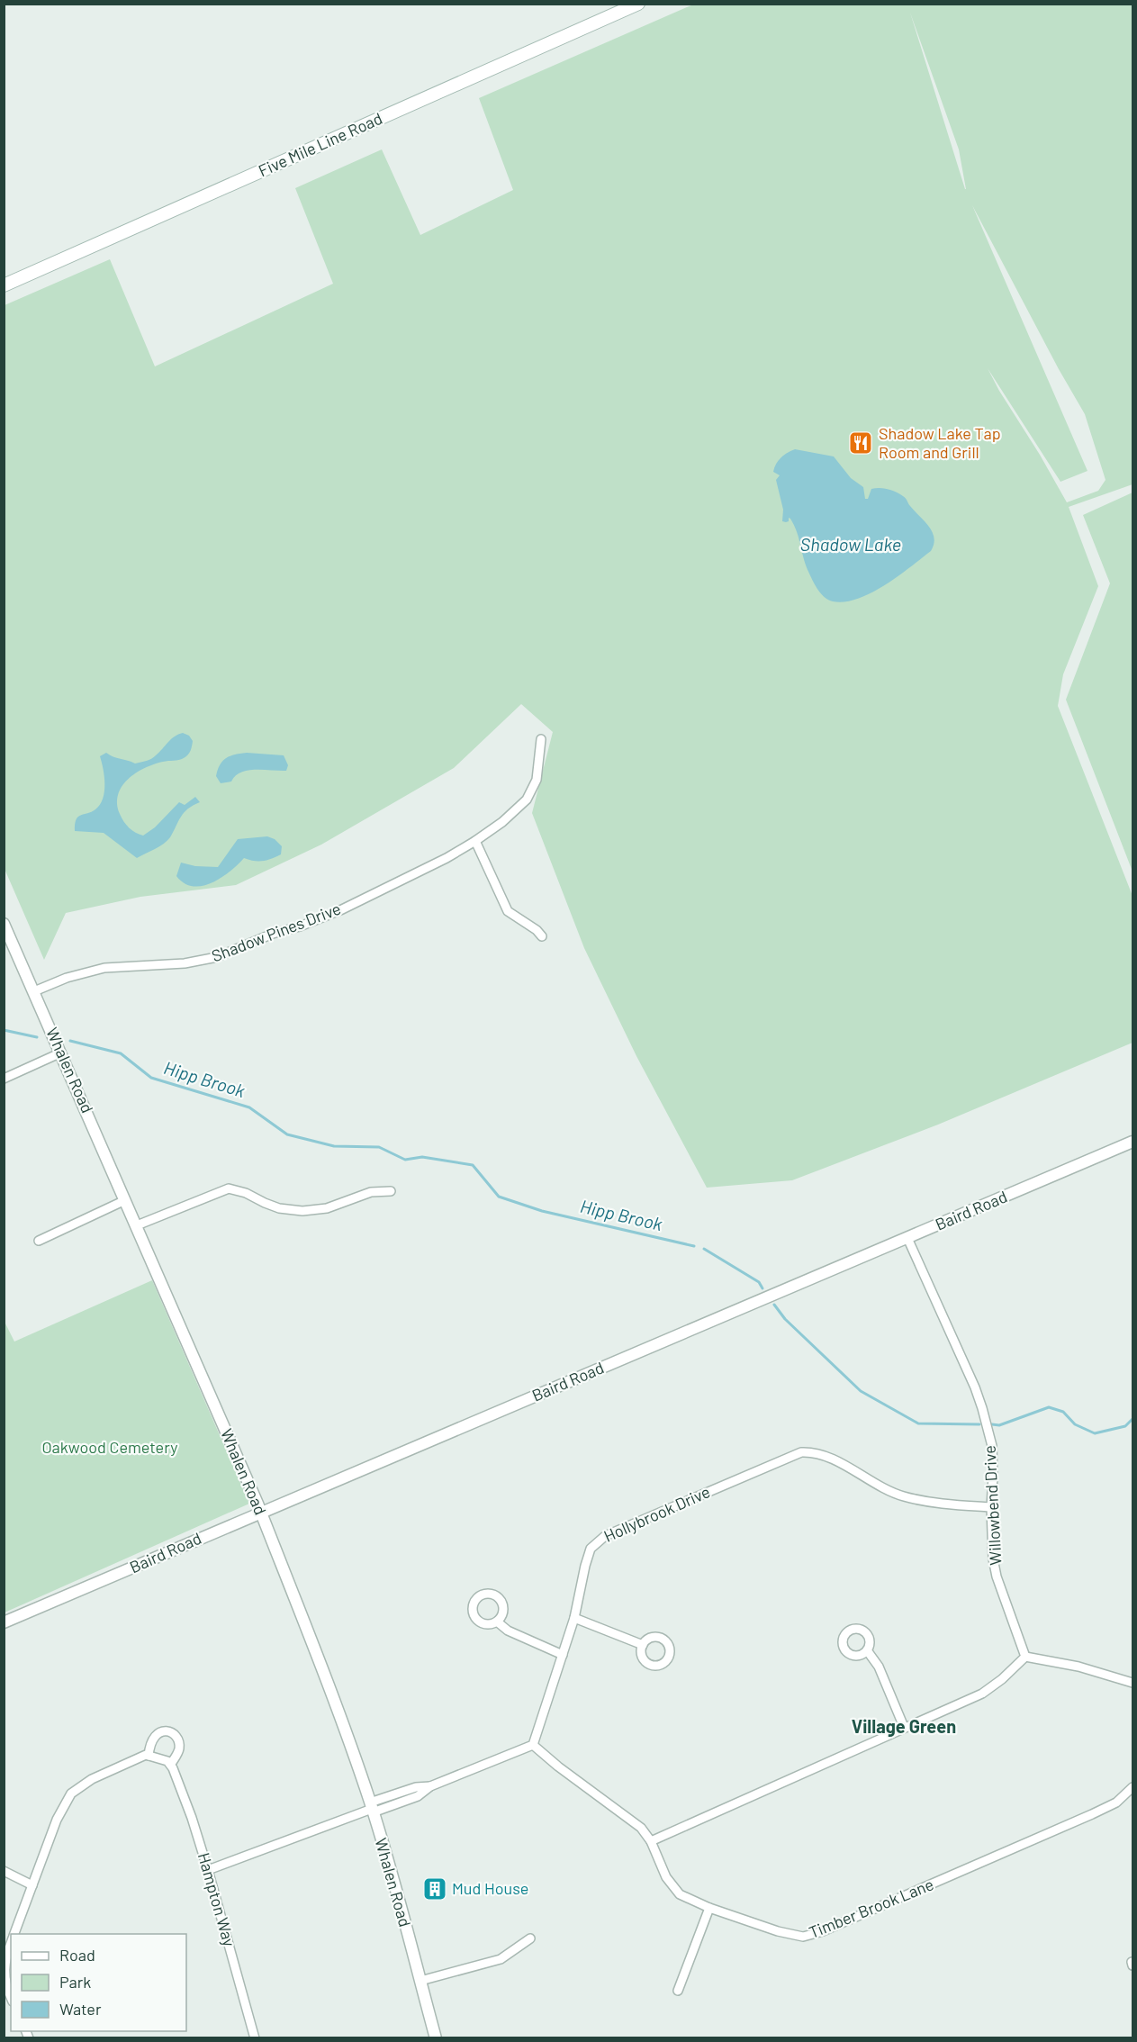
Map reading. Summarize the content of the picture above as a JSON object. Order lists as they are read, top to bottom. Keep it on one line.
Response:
{"streets":{"main road":["Five Mile Line Road"],"street":["Shadow Pines Drive","Whalen Road","Baird Road","Willowbend Drive","Hollybrook Drive","Hampton Way","Timber Brook Lane"]},"crossings":[["Shadow Pines Drive","Whalen Road"],["Whalen Road","Baird Road"],["Baird Road","Willowbend Drive"],["Willowbend Drive","Hollybrook Drive"],["Hollybrook Drive","Timber Brook Lane"]],"districts":["Village Green"],"water":["Shadow Lake","Hipp Brook"],"parks":["Oakwood Cemetery"],"places":{"restaurant":["Shadow Lake Tap Room and Grill"],"building":["Mud House"]},"legend":["Road","Park","Water"]}
